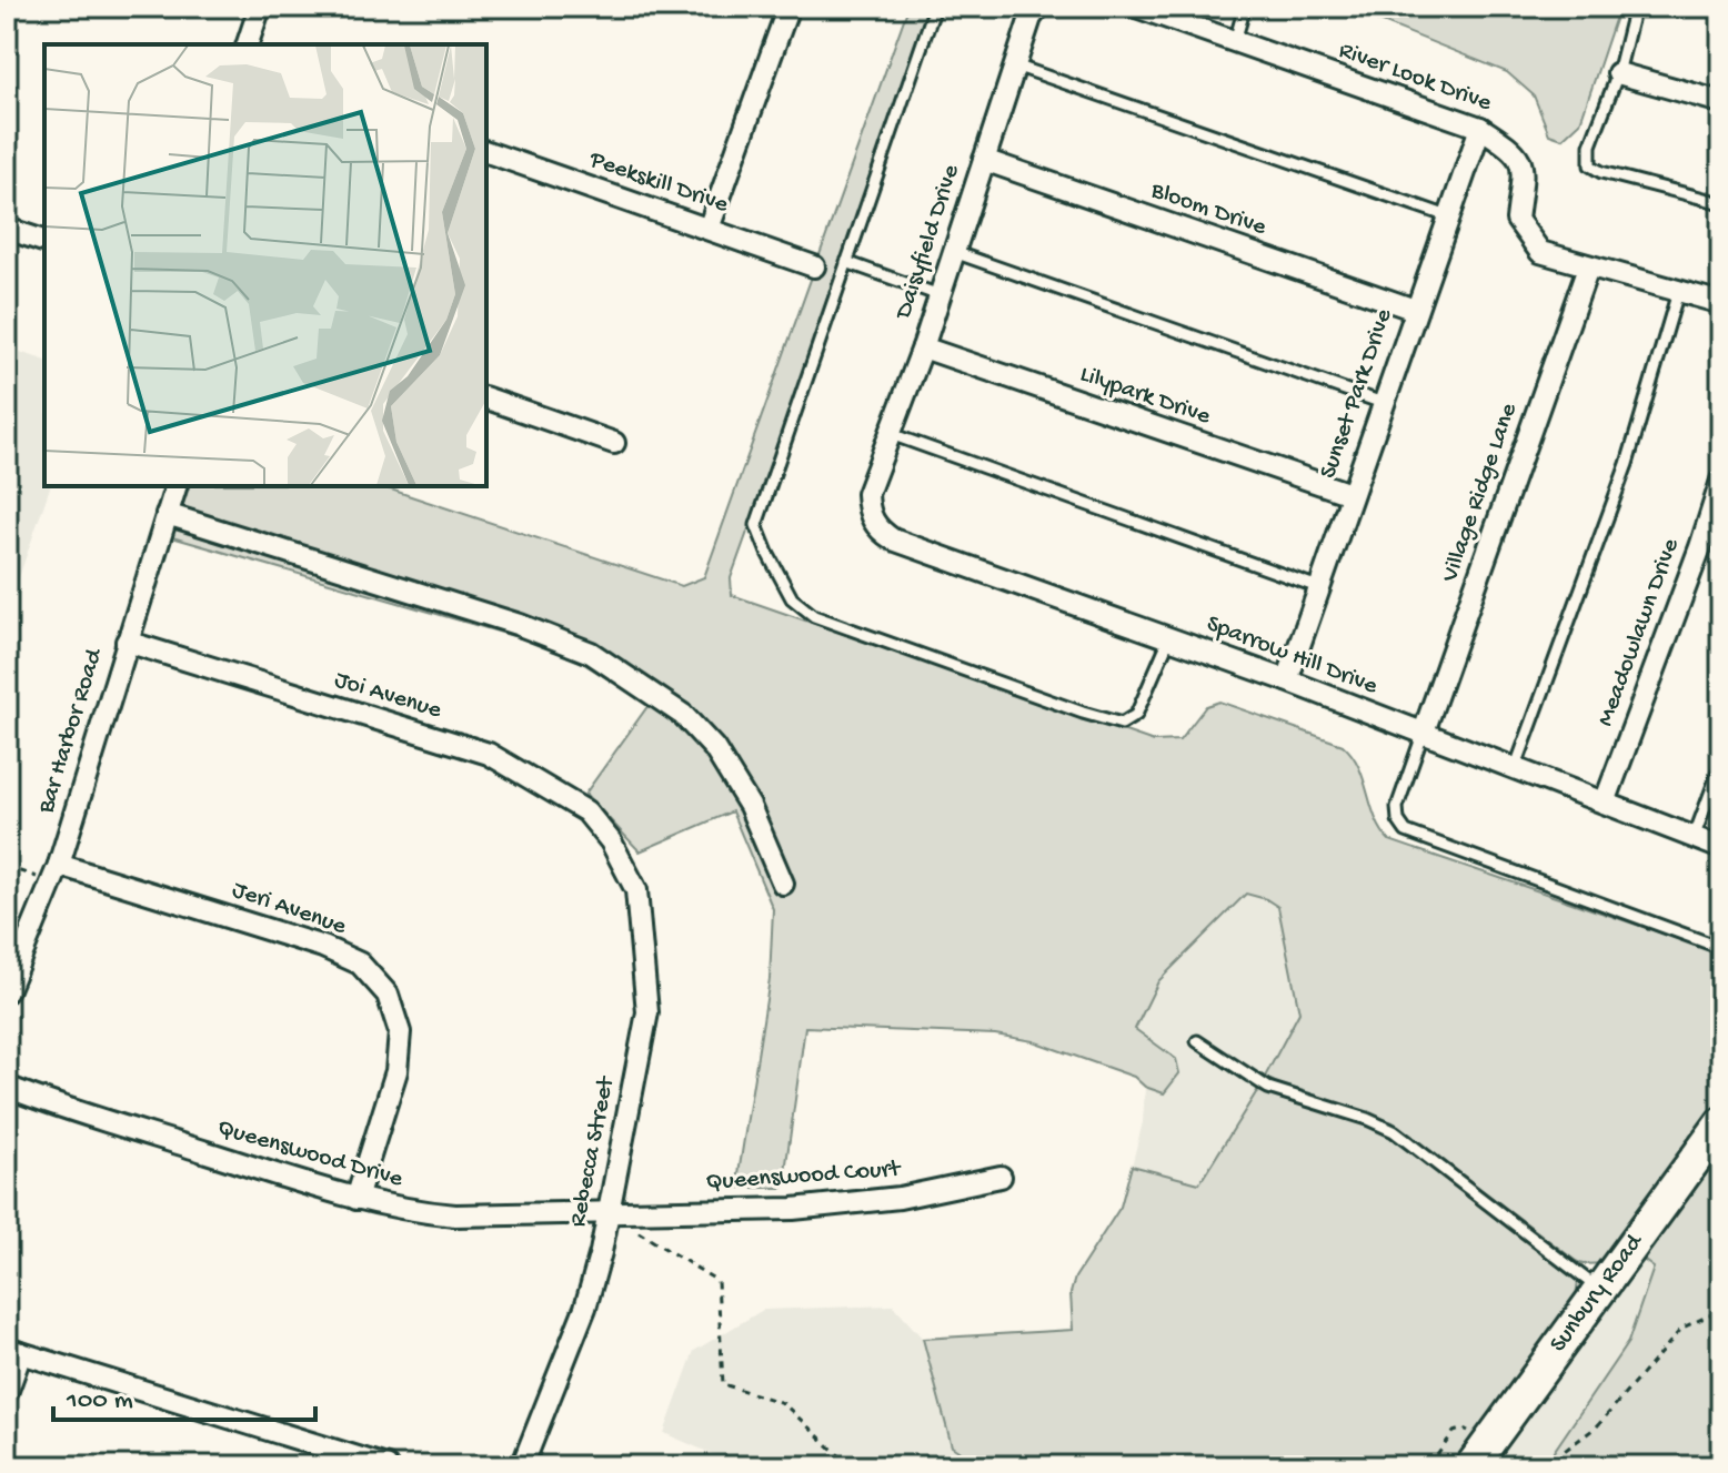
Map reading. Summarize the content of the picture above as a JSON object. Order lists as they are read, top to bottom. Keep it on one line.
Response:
{"streets":{"main road":["Sunbury Road"],"street":["River Look Drive","Peekskill Drive","Bloom Drive","Daisyfield Drive","Sunset Park Drive","Lilypark Drive","Village Ridge Lane","Meadowlawn Drive","Sparrow Hill Drive","Joi Avenue","Bar Harbor Road","Jeri Avenue","Rebecca Street","Queenswood Drive","Queenswood Court"]},"crossings":[["River Look Drive","Sunset Park Drive"],["River Look Drive","Village Ridge Lane"],["Bloom Drive","Daisyfield Drive"],["Bloom Drive","Sunset Park Drive"],["Daisyfield Drive","Lilypark Drive"],["Daisyfield Drive","Sparrow Hill Drive"],["Sunset Park Drive","Lilypark Drive"],["Sunset Park Drive","Sparrow Hill Drive"],["Village Ridge Lane","Sparrow Hill Drive"],["Meadowlawn Drive","Sparrow Hill Drive"],["Joi Avenue","Bar Harbor Road"],["Joi Avenue","Rebecca Street"],["Bar Harbor Road","Jeri Avenue"],["Jeri Avenue","Queenswood Drive"],["Rebecca Street","Queenswood Drive"],["Rebecca Street","Queenswood Court"],["Queenswood Drive","Queenswood Court"]],"scale_bar":"100 m"}
